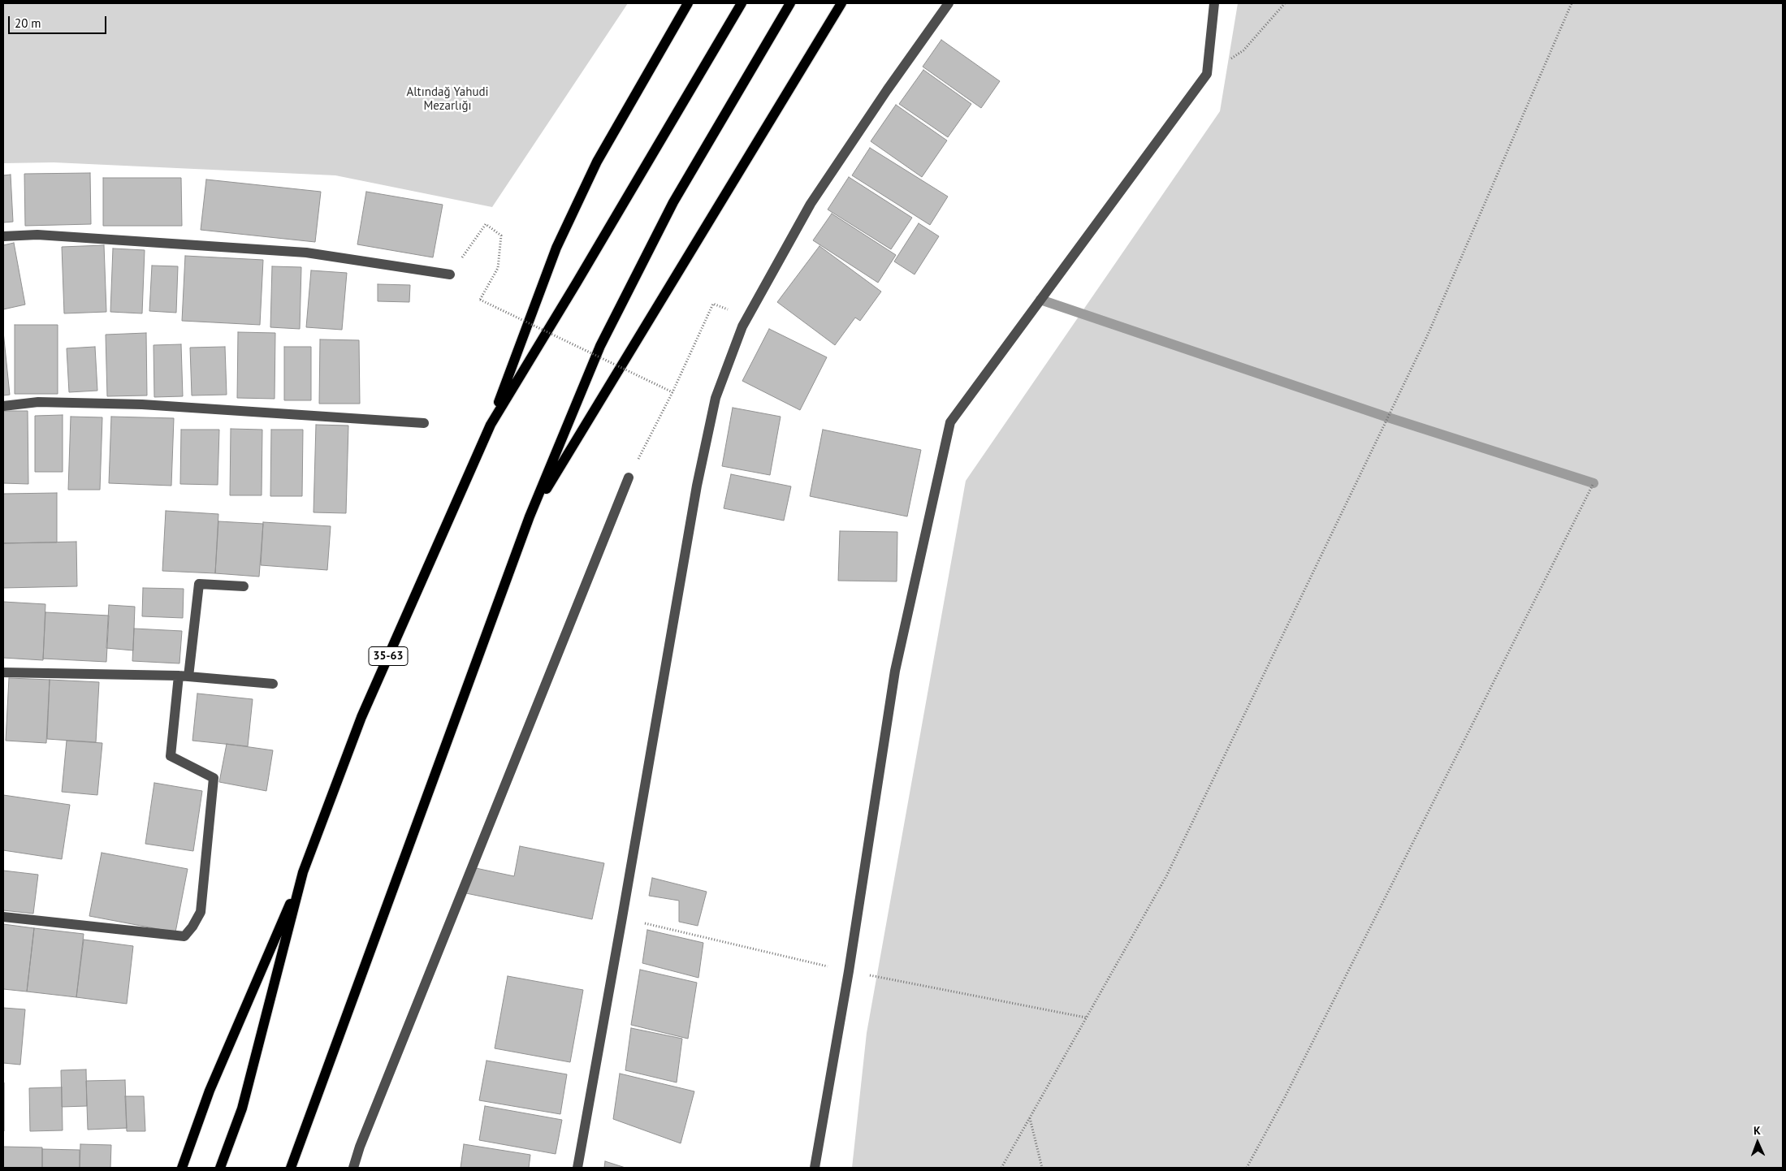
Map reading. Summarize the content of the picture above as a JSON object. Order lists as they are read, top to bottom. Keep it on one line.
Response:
{"streets":{"main road":["35-63"]},"parks":["Altındağ Yahudi Mezarlığı"],"scale_bar":"20 m","north":"top"}
